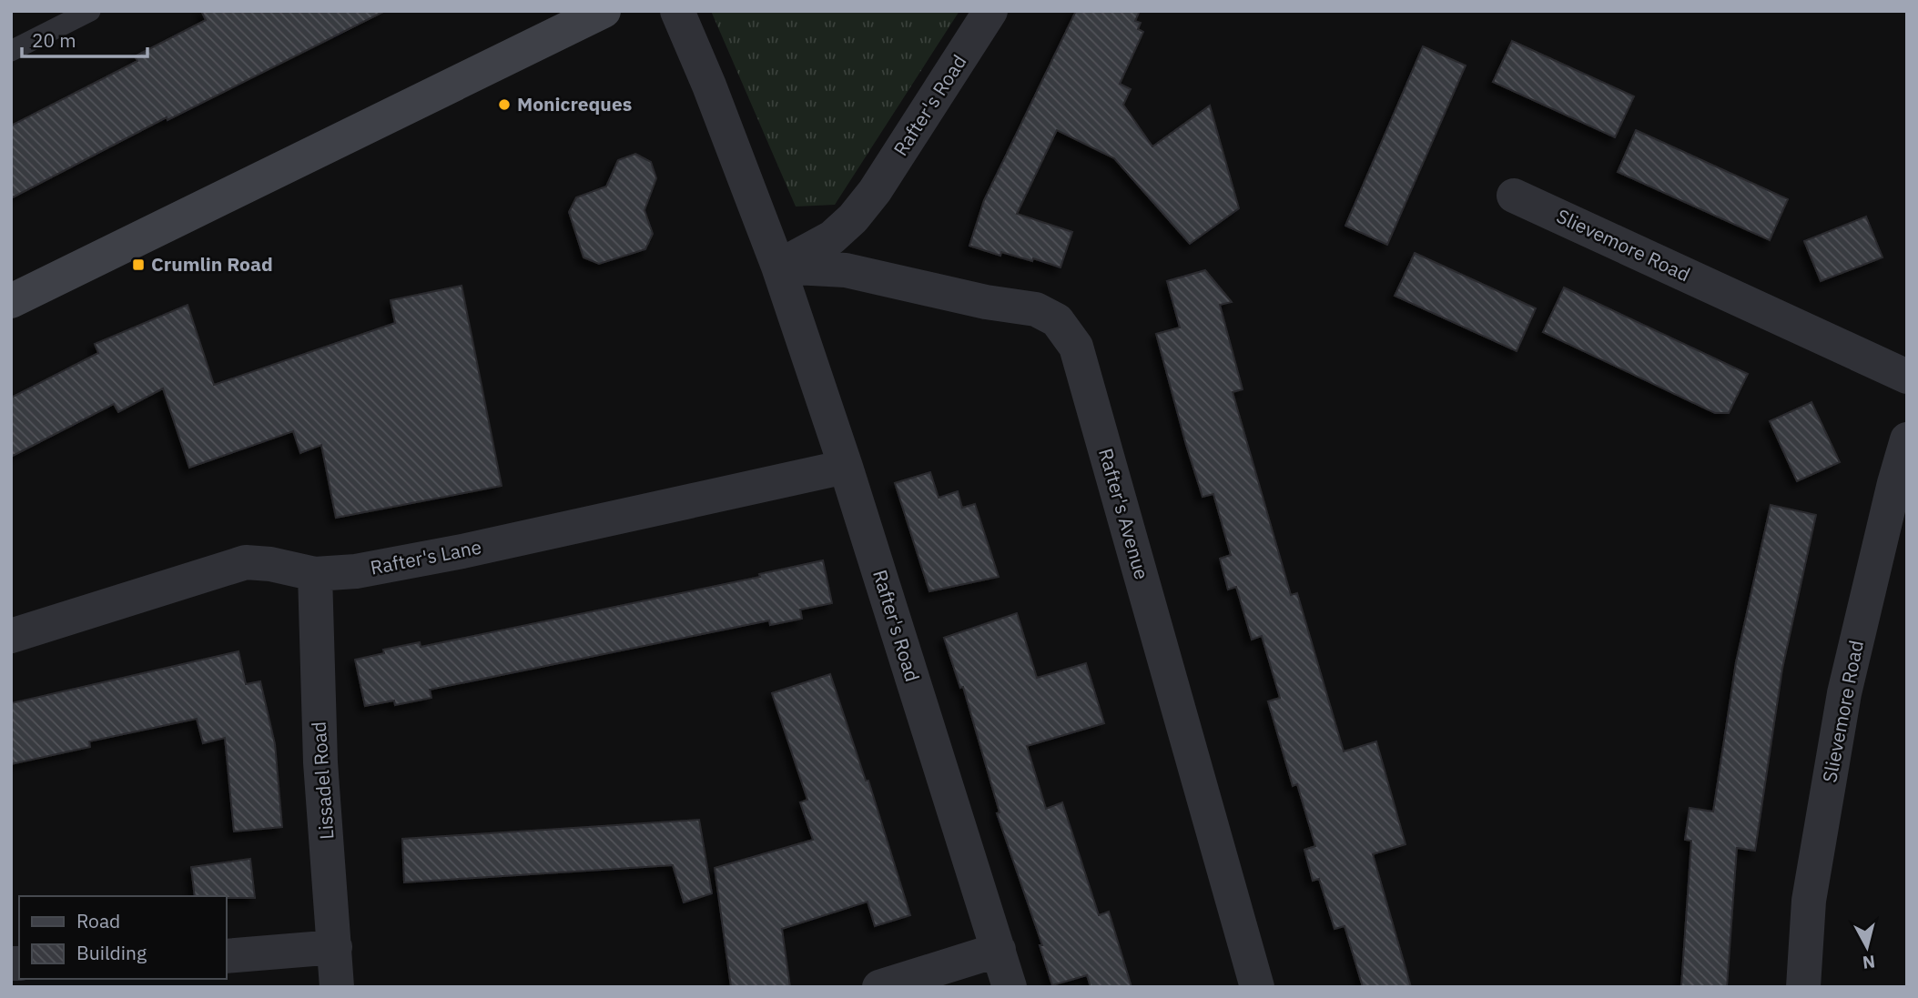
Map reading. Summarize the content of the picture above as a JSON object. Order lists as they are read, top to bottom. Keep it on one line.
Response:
{"streets":{"street":["Rafter's Road","Slievemore Road","Rafter's Avenue","Rafter's Lane","Lissadel Road"]},"crossings":[["Rafter's Road","Rafter's Avenue"],["Rafter's Road","Rafter's Lane"],["Rafter's Lane","Lissadel Road"]],"places":{"other":["Monicreques"],"transit":["Crumlin Road"]},"legend":["Road","Building"],"scale_bar":"20 m","north":"bottom"}
